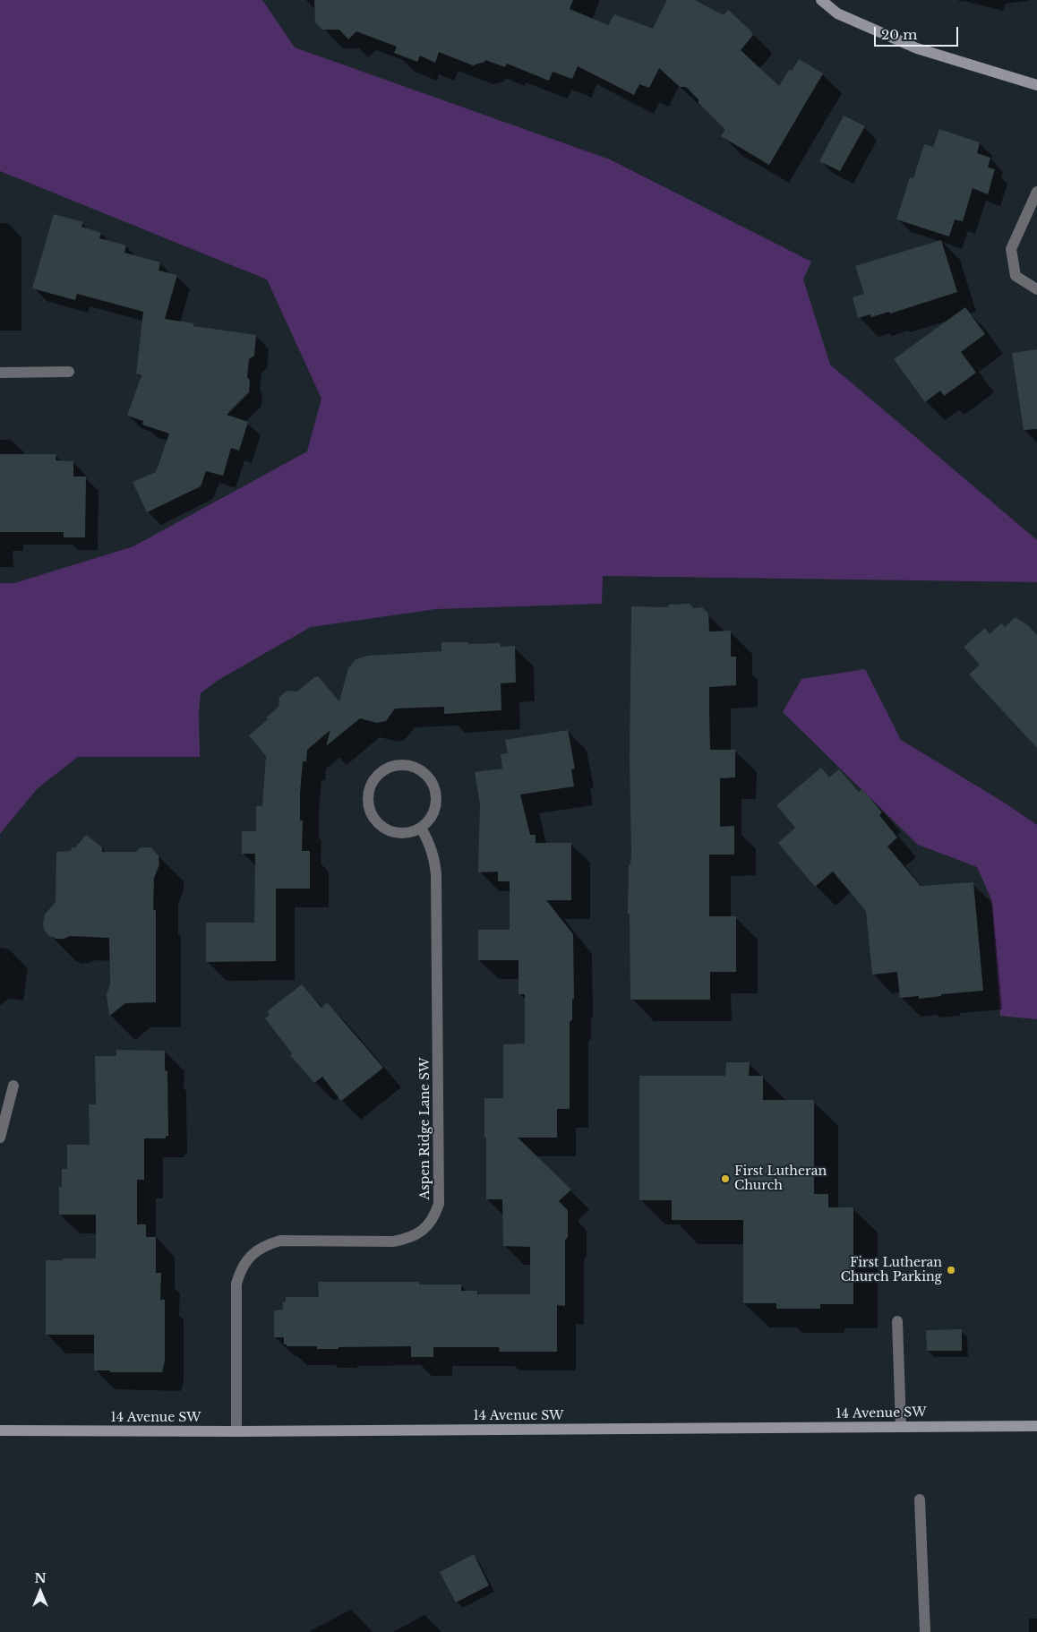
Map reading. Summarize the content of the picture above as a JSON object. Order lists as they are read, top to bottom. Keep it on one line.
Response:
{"streets":{"street":["Aspen Ridge Lane SW","14 Avenue SW"]},"crossings":[["Aspen Ridge Lane SW","14 Avenue SW"]],"places":["First Lutheran Church","First Lutheran Church Parking"],"scale_bar":"20 m","north":"top"}
